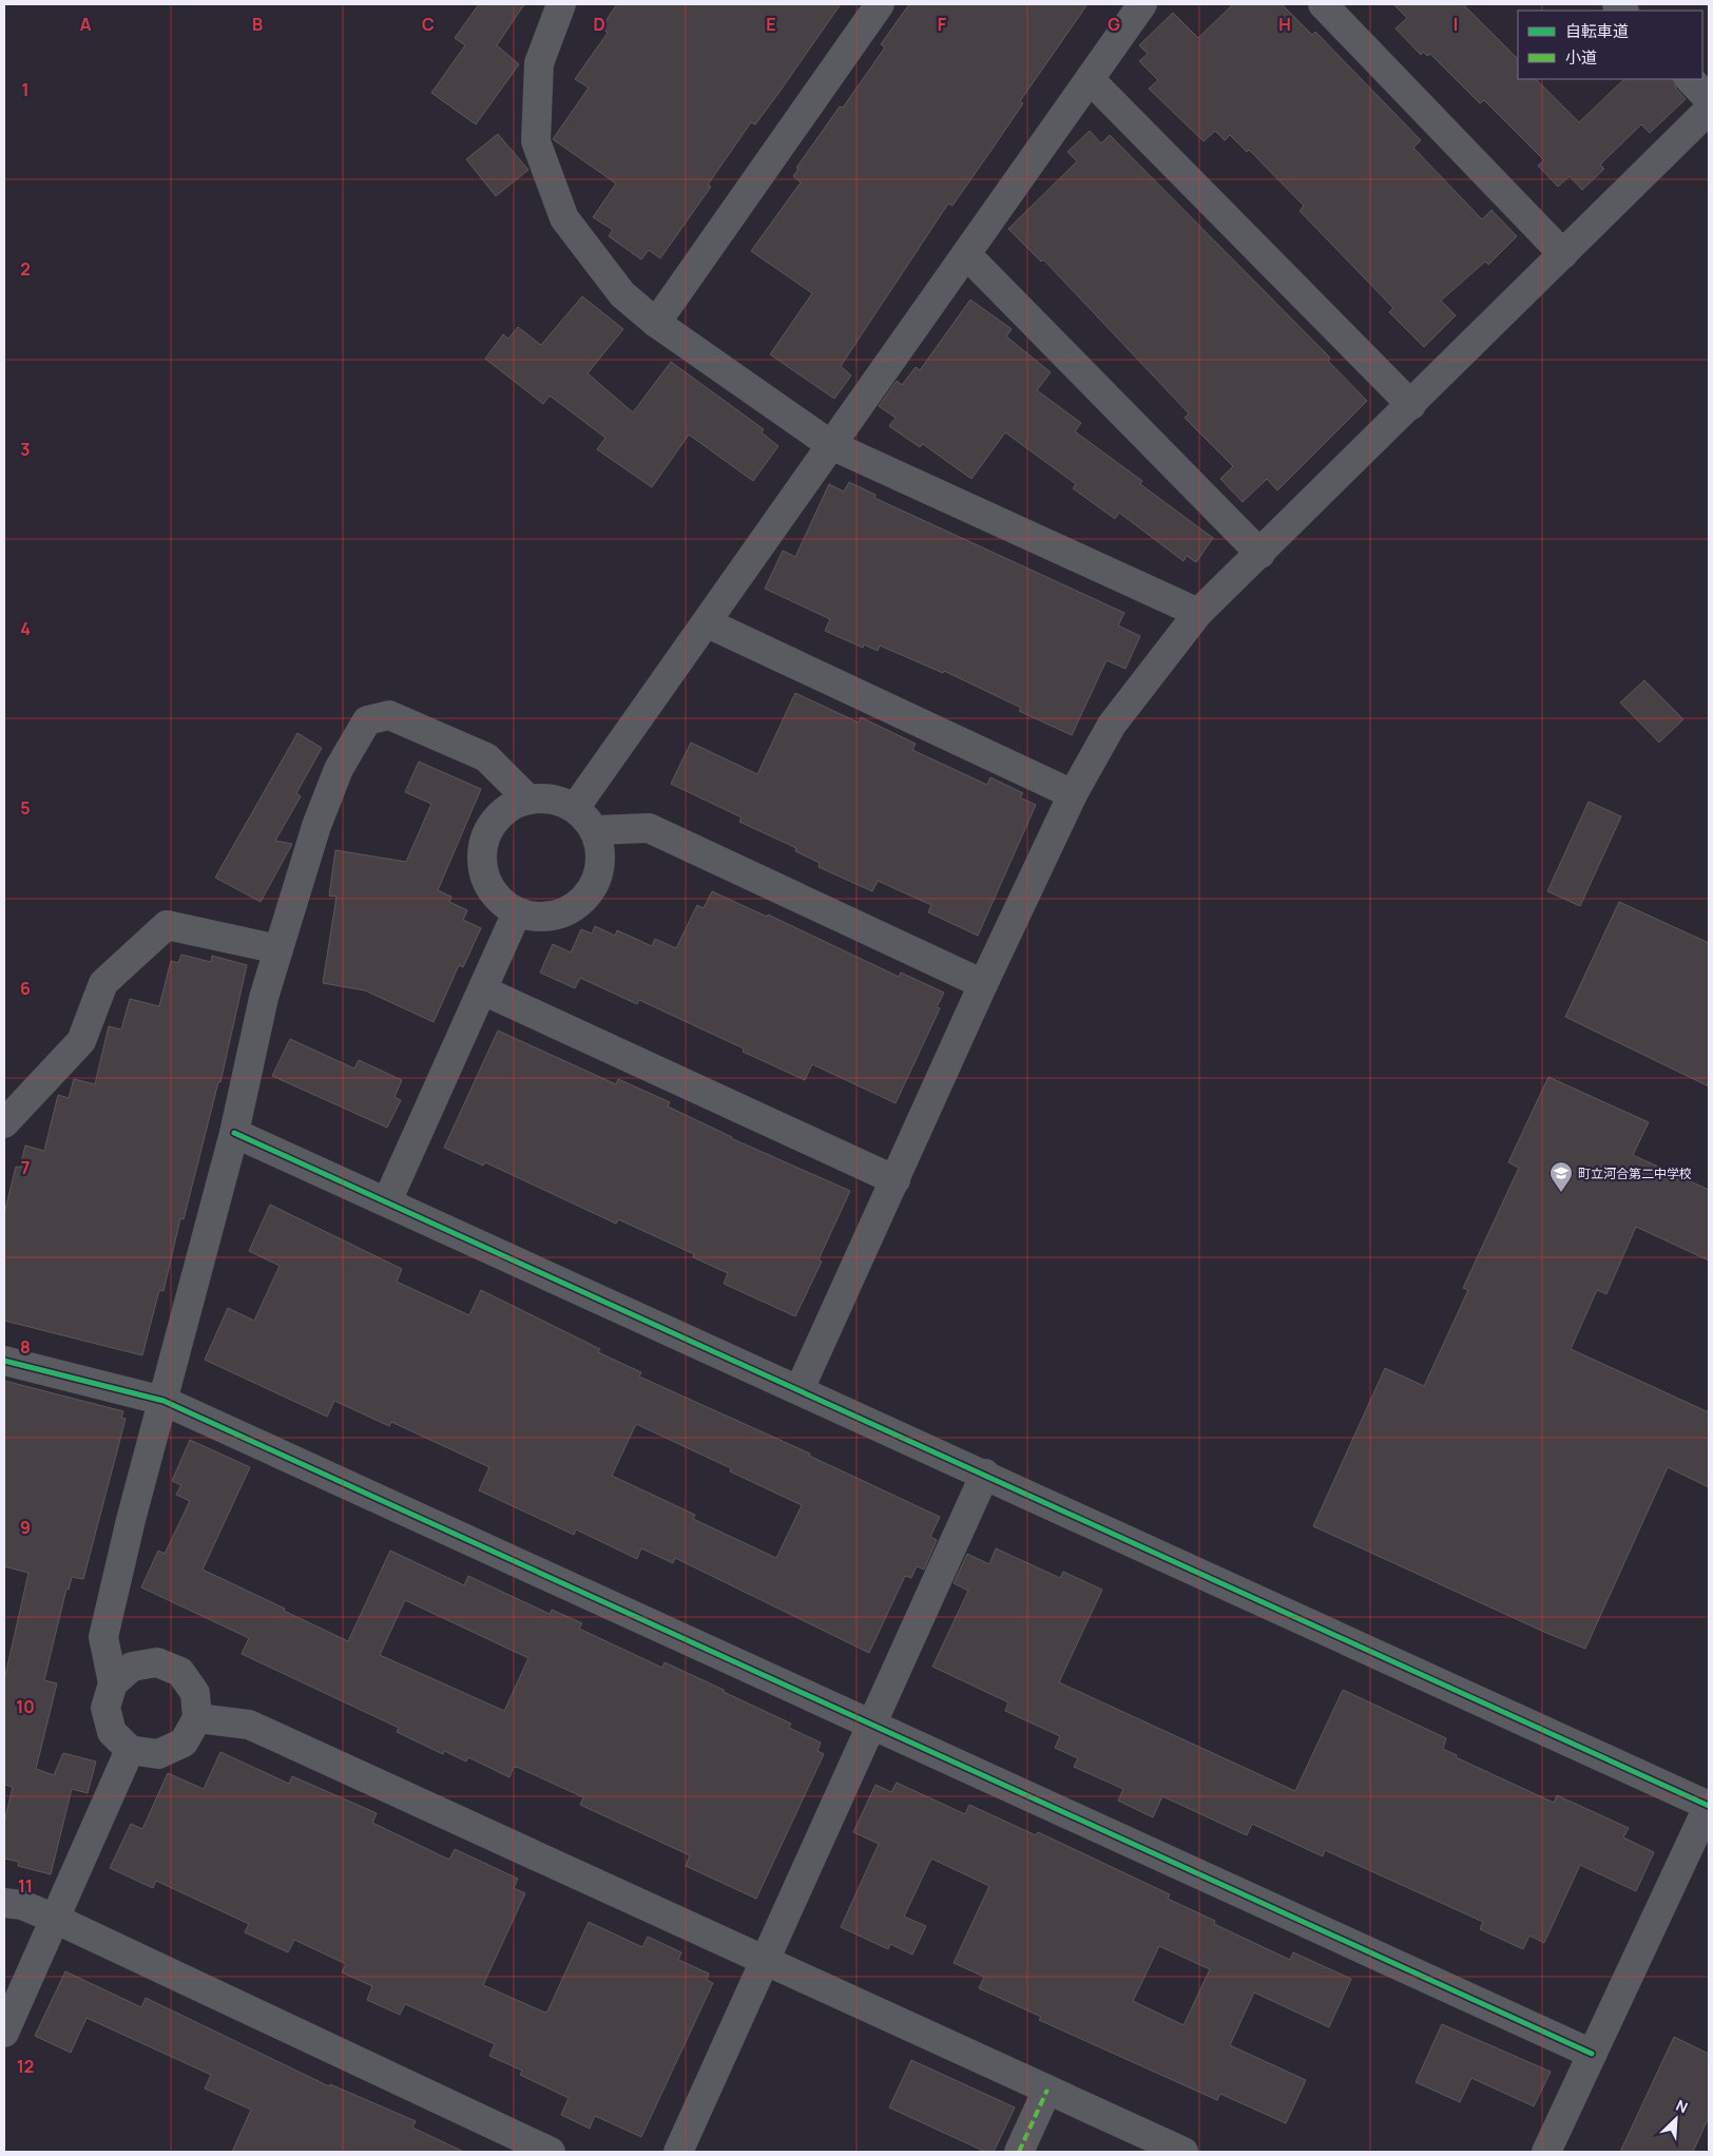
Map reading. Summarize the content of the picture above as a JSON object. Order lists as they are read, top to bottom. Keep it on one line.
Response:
{"places":{"school or university":["町立河合第二中学校"]},"legend":["自転車道","小道"],"north":"top right","grid":{"columns":["A","B","C","D","E","F","G","H","I"],"rows":["1","2","3","4","5","6","7","8","9","10","11","12"]}}
